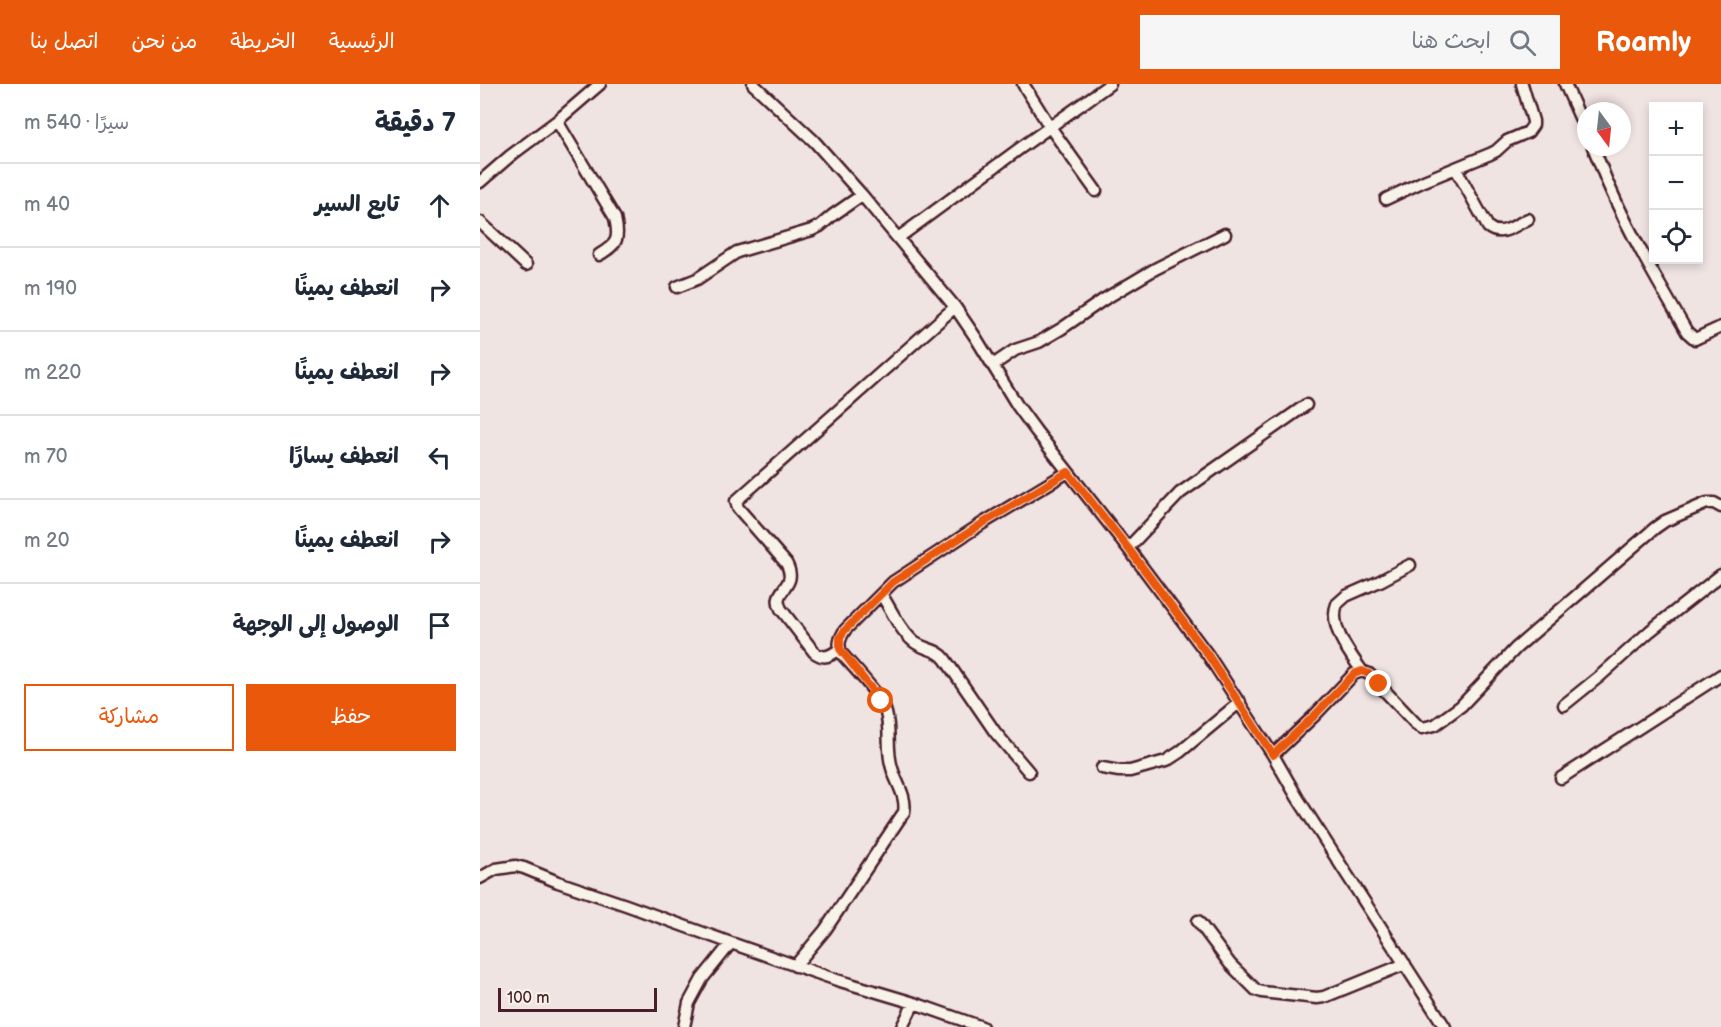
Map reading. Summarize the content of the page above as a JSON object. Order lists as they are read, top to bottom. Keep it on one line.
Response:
{"scale_bar":"100 m","north":"bottom","page":{"header":"Roamly","search":"ابحث هنا","nav":["الرئيسية","الخريطة","من نحن","اتصل بنا"],"heading":["7 دقيقة","سيرًا · 540 m"],"map_buttons":["+","−"],"list":[["تابع السير","40 m"],["انعطف يمينًا","190 m"],["انعطف يمينًا","220 m"],["انعطف يسارًا","70 m"],["انعطف يمينًا","20 m"],"الوصول إلى الوجهة"],"buttons":["حفظ","مشاركة"],"scale":"100 m"}}
